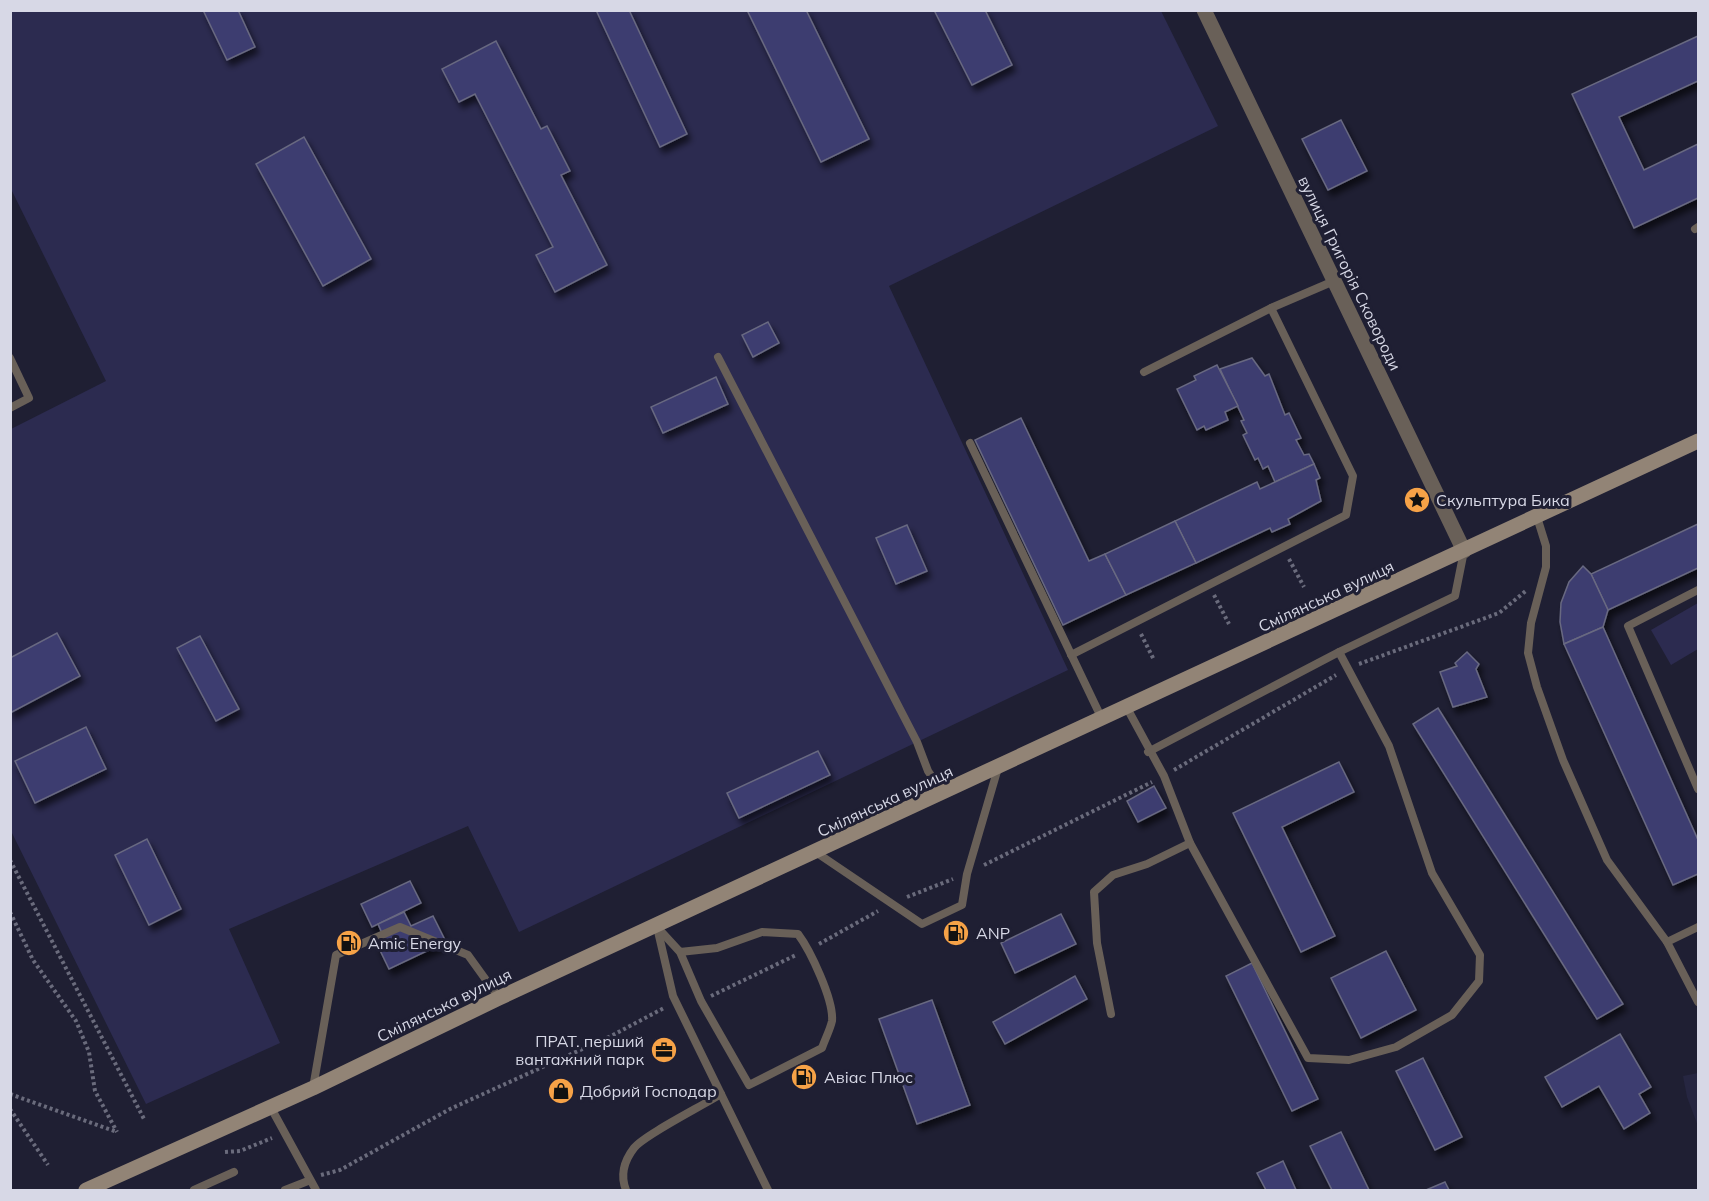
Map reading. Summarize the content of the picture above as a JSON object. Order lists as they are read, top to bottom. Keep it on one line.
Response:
{"streets":{"main road":["Смілянська вулиця"],"street":["вулиця Григорія Сковороди"]},"crossings":[["вулиця Григорія Сковороди","Смілянська вулиця"]],"places":{"place":["Cкульптура Бика"],"fuel station":["ANP","Amic Energy","Авіас Плюс"],"office":["ПРАТ. перший вантажний парк"],"shop":["Добрий Господар"]}}
